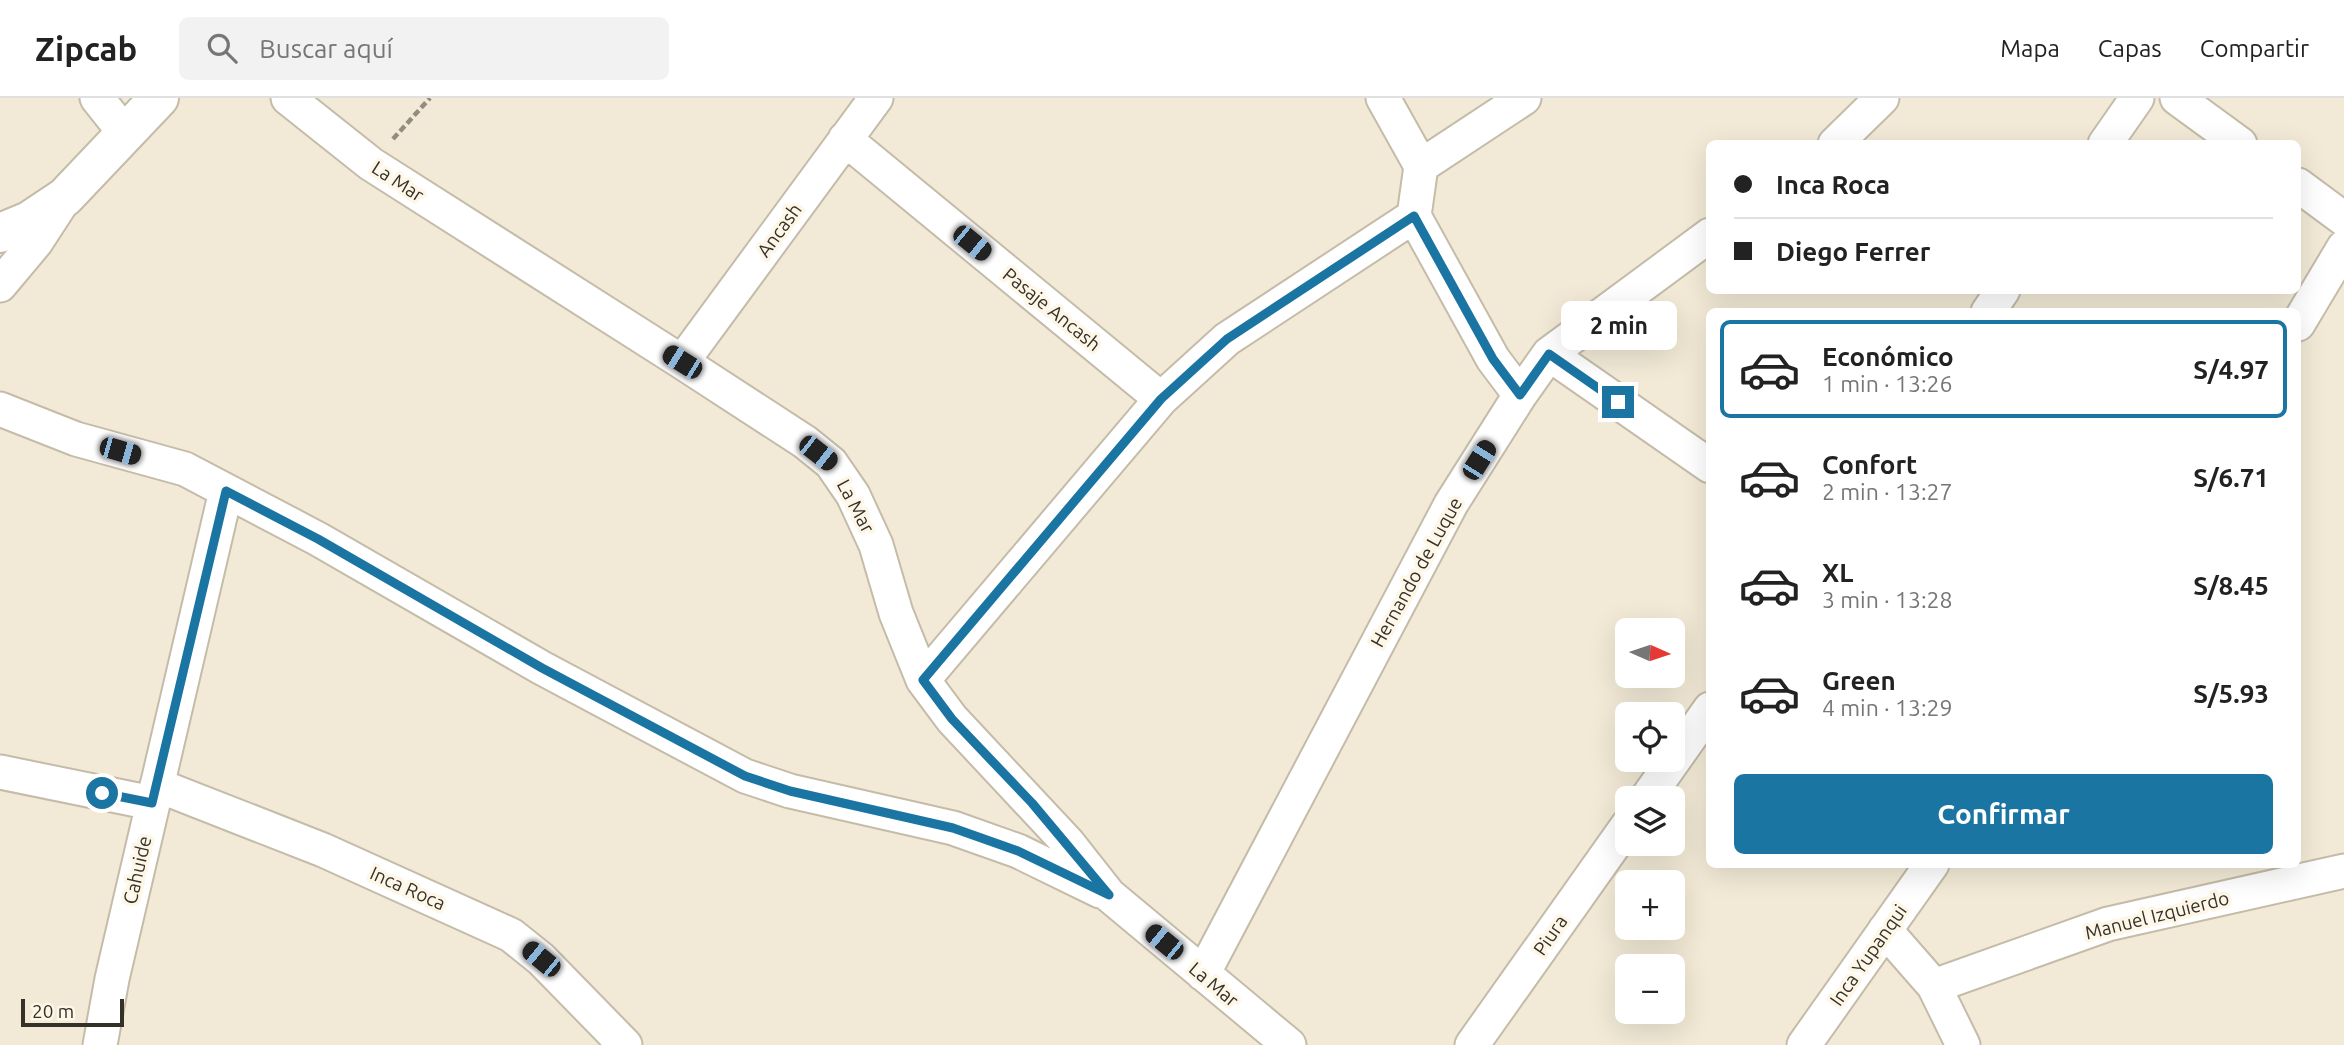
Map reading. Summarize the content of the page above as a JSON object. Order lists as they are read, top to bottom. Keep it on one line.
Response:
{"streets":{"street":["La Mar","Ancash","Pasaje Ancash","Hernando de Luque","Cahuide","Inca Roca","Manuel Izquierdo","Piura","Inca Yupanqui"]},"crossings":[["La Mar","Ancash"],["La Mar","Hernando de Luque"],["Ancash","Pasaje Ancash"],["Cahuide","Inca Roca"]],"scale_bar":"20 m","north":"right","page":{"header":"Zipcab","search":"Buscar aquí","nav":["Mapa","Capas","Compartir"],"banner":["Inca Roca","Diego Ferrer"],"bubble":"2 min","list":[{"name":"Económico","note":"1 min · 13:26","value":"S/4.97"},{"name":"Confort","note":"2 min · 13:27","value":"S/6.71"},{"name":"XL","note":"3 min · 13:28","value":"S/8.45"},{"name":"Green","note":"4 min · 13:29","value":"S/5.93"}],"map_buttons":["+","−"],"buttons":"Confirmar","scale":"20 m"}}
